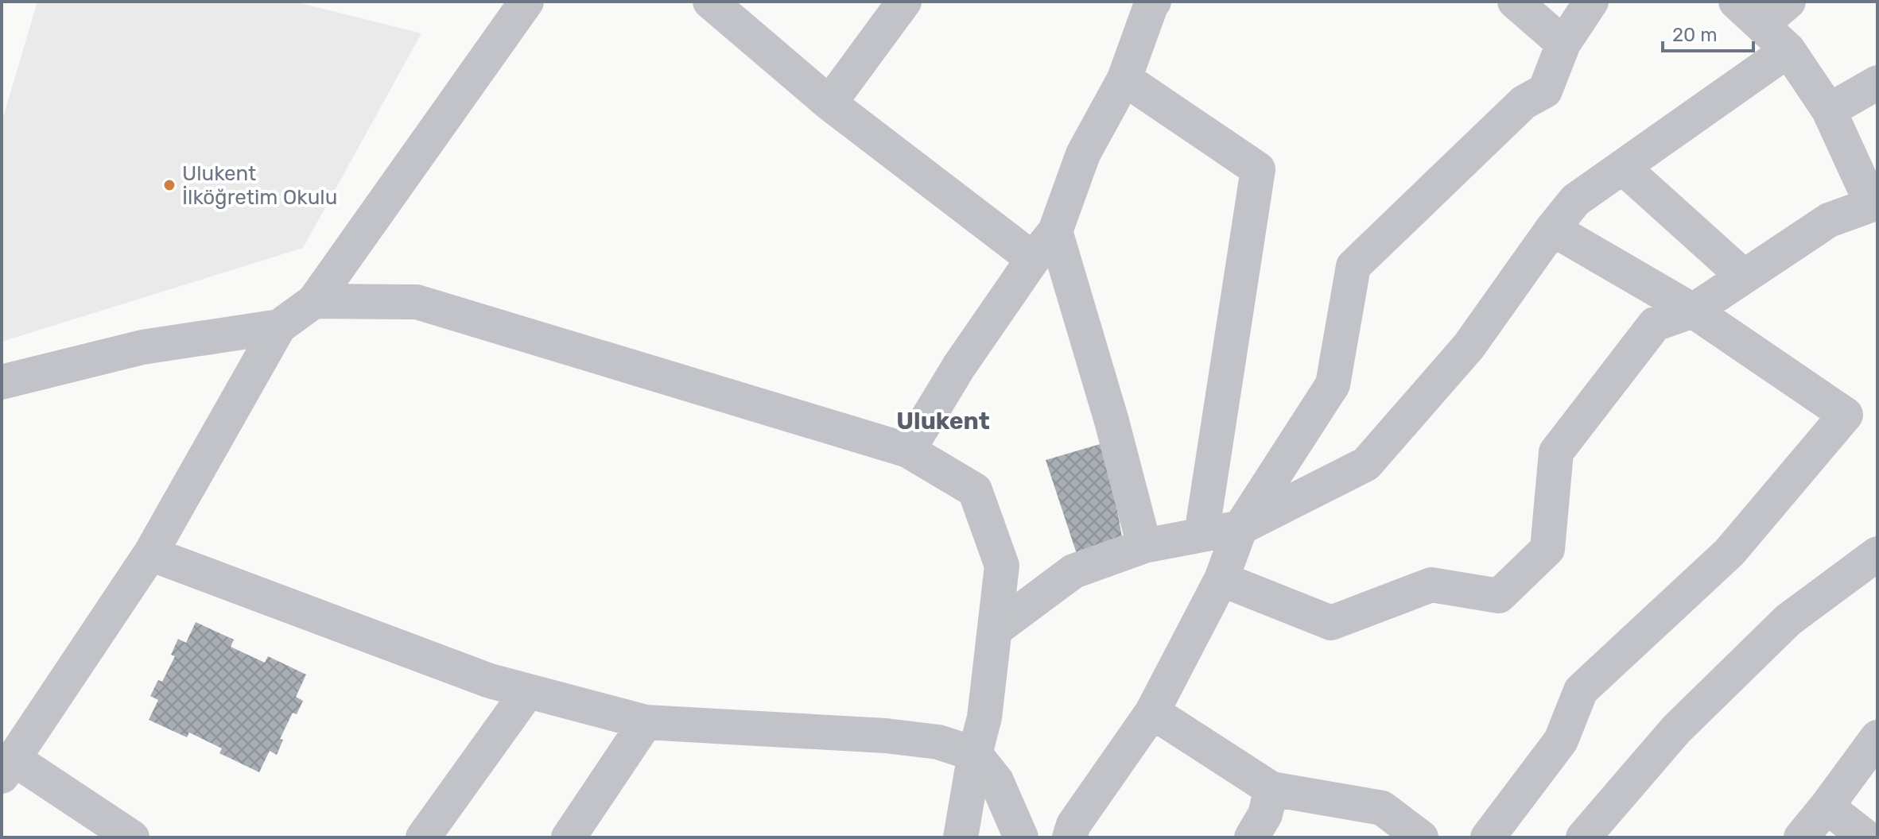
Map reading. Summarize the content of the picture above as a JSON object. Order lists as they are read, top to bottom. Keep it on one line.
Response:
{"districts":["Ulukent"],"places":["Ulukent İlköğretim Okulu"],"scale_bar":"20 m"}
